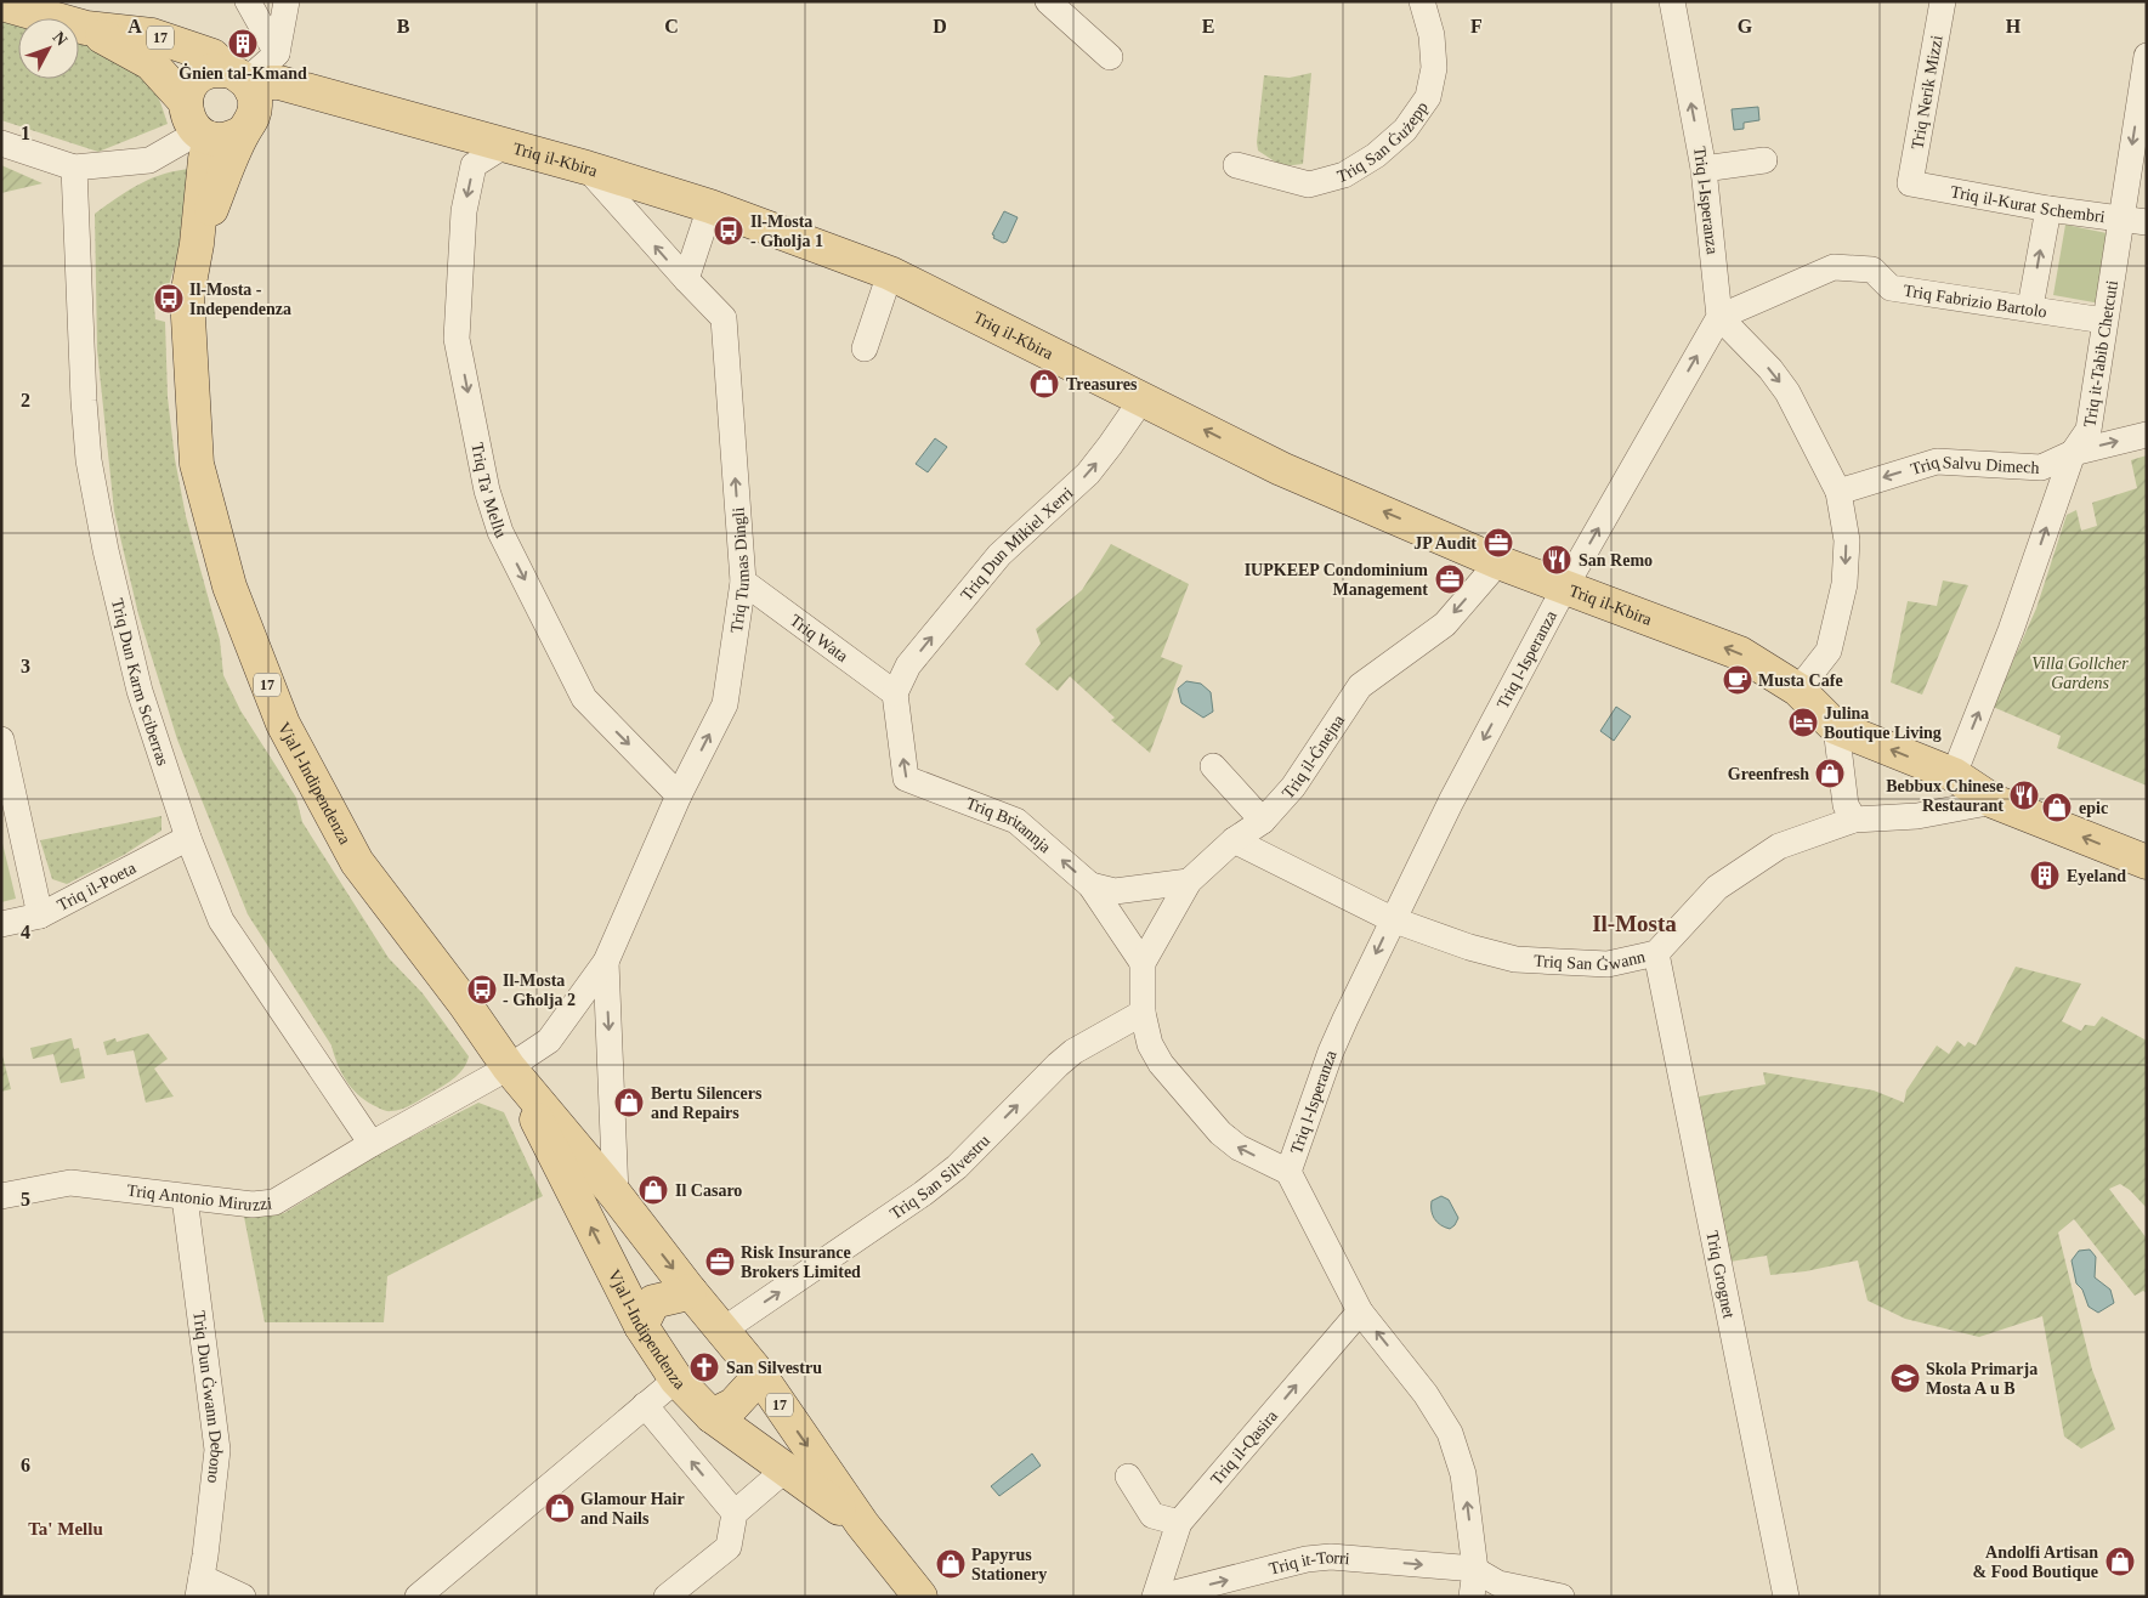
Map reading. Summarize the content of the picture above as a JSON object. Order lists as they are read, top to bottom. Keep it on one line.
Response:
{"streets":{"main road":["17","Triq il-Kbira","Vjal l-Indipendenza"],"street":["Triq Nerik Mizzi","Triq San Ġużepp","Triq l-Isperanza","Triq il-Kurat Schembri","Triq Fabrizio Bartolo","Triq it-Tabib Chetcuti","Triq Salvu Dimech","Triq Ta' Mellu","Triq Dun Mikiel Xerri","Triq Tumas Dingli","Triq Wata","Triq Dun Karm Sciberras","Triq il-Ġnejna","Triq Britannja","Triq il-Poeta","Triq San Ġwann","Triq San Silvestru","Triq Antonio Miruzzi","Triq Grognet","Triq Dun Ġwann Debono","Triq il-Qasira","Triq it-Torri"]},"crossings":[["17","Triq il-Kbira"],["17","Vjal l-Indipendenza"],["Triq Nerik Mizzi","Triq il-Kurat Schembri"],["Triq il-Kbira","Triq l-Isperanza"],["Triq il-Kbira","Triq it-Tabib Chetcuti"],["Triq il-Kbira","Triq Ta' Mellu"],["Triq il-Kbira","Triq Dun Mikiel Xerri"],["Triq il-Kbira","Triq Tumas Dingli"],["Triq il-Kbira","Triq il-Ġnejna"],["Triq il-Kbira","Vjal l-Indipendenza"],["Triq il-Kbira","Triq San Ġwann"],["Triq l-Isperanza","Triq Fabrizio Bartolo"],["Triq l-Isperanza","Triq San Ġwann"],["Triq il-Kurat Schembri","Triq it-Tabib Chetcuti"],["Triq Fabrizio Bartolo","Triq it-Tabib Chetcuti"],["Triq it-Tabib Chetcuti","Triq Salvu Dimech"],["Triq Ta' Mellu","Triq Tumas Dingli"],["Triq Dun Mikiel Xerri","Triq Wata"],["Triq Dun Mikiel Xerri","Triq Britannja"],["Triq Tumas Dingli","Triq Wata"],["Triq Tumas Dingli","Vjal l-Indipendenza"],["Triq Tumas Dingli","Triq Antonio Miruzzi"],["Triq Wata","Triq Britannja"],["Triq Dun Karm Sciberras","Triq il-Poeta"],["Triq Dun Karm Sciberras","Triq Antonio Miruzzi"],["Triq il-Ġnejna","Triq Britannja"],["Triq il-Ġnejna","Triq San Ġwann"],["Vjal l-Indipendenza","Triq San Silvestru"],["Vjal l-Indipendenza","Triq Antonio Miruzzi"],["Triq San Ġwann","Triq Grognet"],["Triq Antonio Miruzzi","Triq Dun Ġwann Debono"]],"one_way":["Triq il-Kbira","Triq Ta' Mellu","Triq Dun Mikiel Xerri","Triq il-Ġnejna","Triq Britannja","Triq San Silvestru","Triq il-Qasira","Triq it-Torri"],"districts":["Il-Mosta","Ta' Mellu"],"parks":["Villa Gollcher Gardens"],"places":{"building":["Ġnien tal-Kmand","Eyeland"],"bus stop":["Il-Mosta - Għolja 1","Il-Mosta - Independenza","Il-Mosta - Għolja 2"],"shop":["Treasures","Greenfresh","epic","Bertu Silencers and Repairs","Il Casaro","Glamour Hair and Nails","Andolfi Artisan & Food Boutique","Papyrus Stationery"],"office":["JP Audit","IUPKEEP Condominium Management","Risk Insurance Brokers Limited"],"restaurant":["San Remo","Bebbux Chinese Restaurant"],"cafe":["Musta Cafe"],"hotel":["Julina Boutique Living"],"church":["San Silvestru"],"school or university":["Skola Primarja Mosta A u B"]},"north":"top right","grid":{"columns":["A","B","C","D","E","F","G","H"],"rows":["1","2","3","4","5","6"]}}
